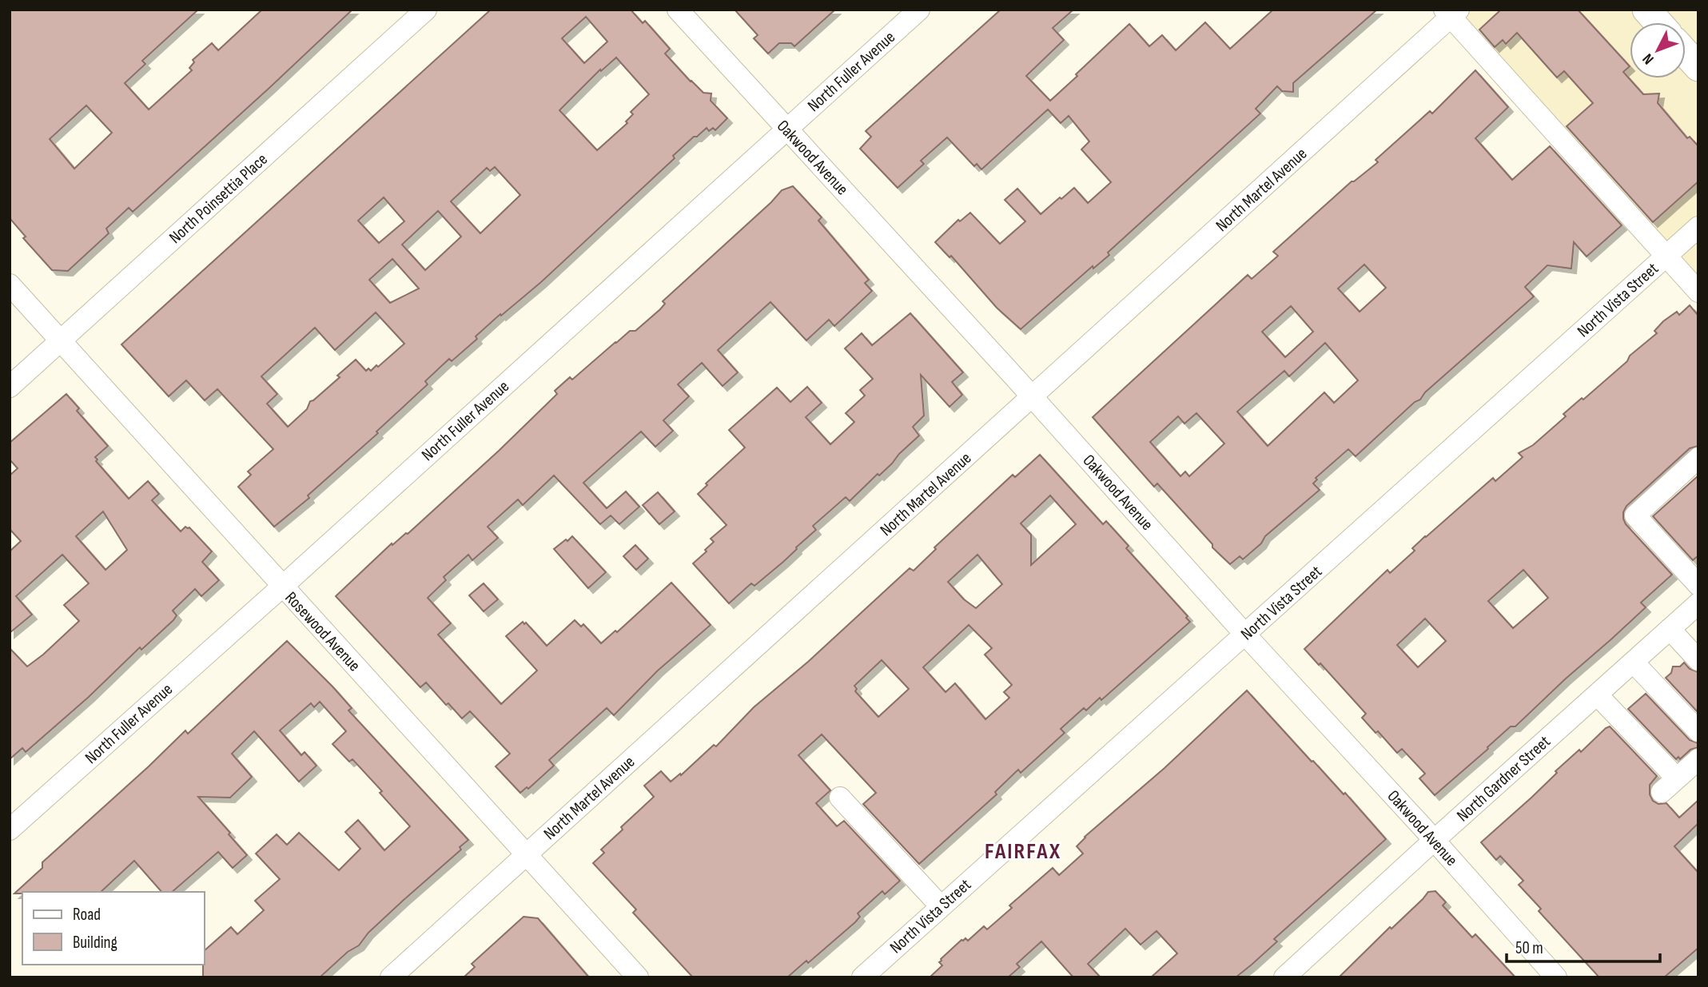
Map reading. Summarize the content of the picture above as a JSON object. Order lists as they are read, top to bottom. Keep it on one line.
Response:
{"streets":{"street":["North Fuller Avenue","Oakwood Avenue","North Martel Avenue","North Poinsettia Place","North Vista Street","Rosewood Avenue","North Gardner Street"]},"crossings":[["North Fuller Avenue","Oakwood Avenue"],["North Fuller Avenue","Rosewood Avenue"],["Oakwood Avenue","North Martel Avenue"],["Oakwood Avenue","North Vista Street"],["Oakwood Avenue","North Gardner Street"],["North Martel Avenue","Rosewood Avenue"],["North Poinsettia Place","Rosewood Avenue"]],"districts":["FAIRFAX"],"legend":["Road","Building"],"scale_bar":"50 m","north":"bottom left"}
